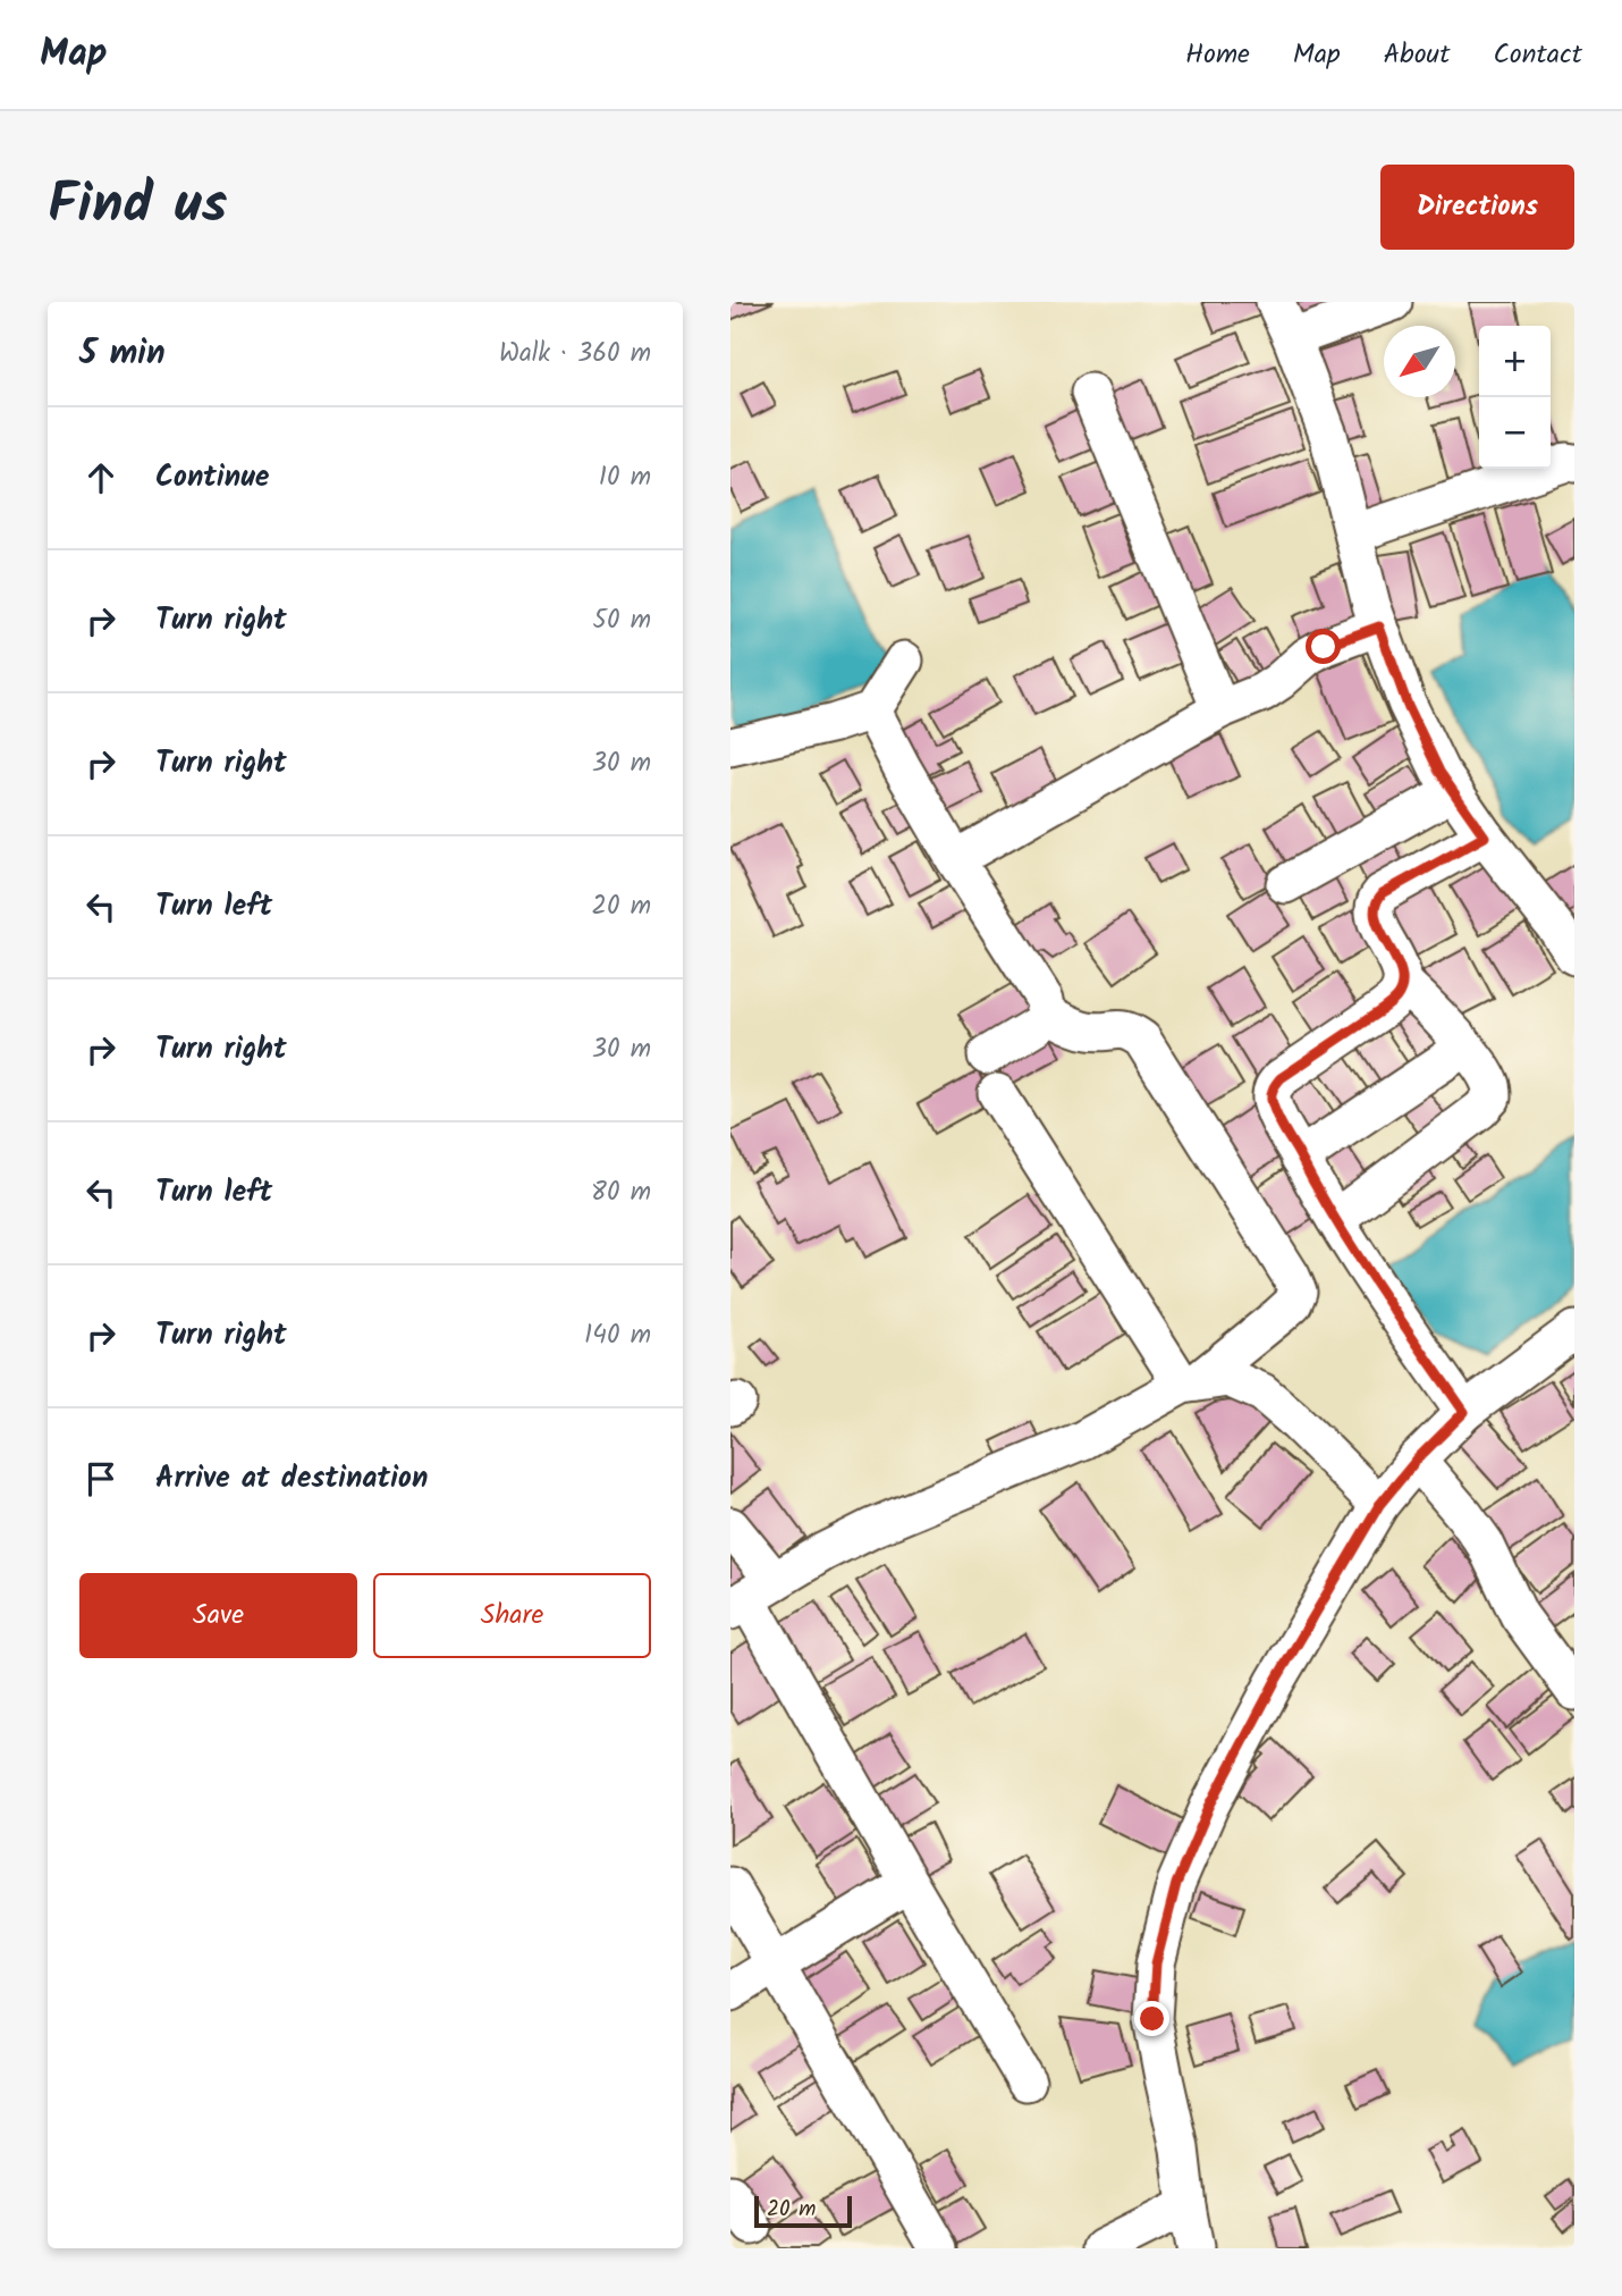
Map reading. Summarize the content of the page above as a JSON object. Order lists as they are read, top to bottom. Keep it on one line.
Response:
{"scale_bar":"20 m","north":"bottom left","page":{"header":"Map","nav":["Home","Map","About","Contact"],"title":"Find us","buttons":["Directions",["Save","Share"]],"heading":["5 min","Walk · 360 m"],"map_buttons":["+","−"],"list":[["Continue","10 m"],["Turn right","50 m"],["Turn right","30 m"],["Turn left","20 m"],["Turn right","30 m"],["Turn left","80 m"],["Turn right","140 m"],"Arrive at destination"],"scale":"20 m"}}
